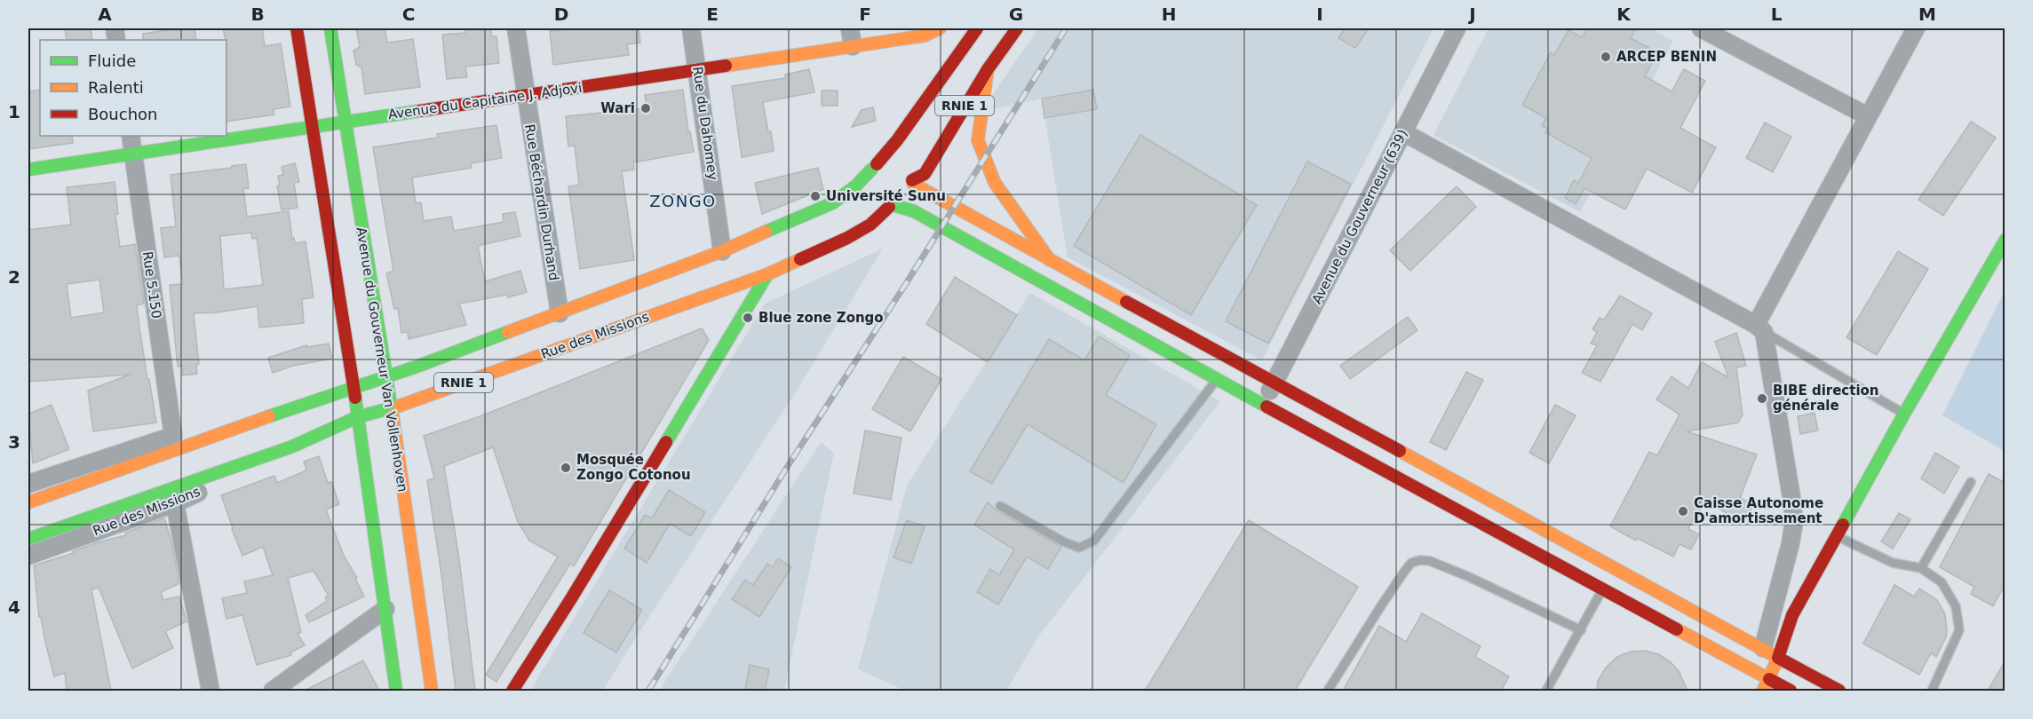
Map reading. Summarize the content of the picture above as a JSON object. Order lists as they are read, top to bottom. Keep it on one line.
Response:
{"streets":{"main road":["Avenue du Capitaine J. Adjovi","RNIE 1","Rue des Missions","Avenue du Gouverneur Van Vollenhoven"],"street":["Rue du Dahomey","Rue Béchardin Durhand","Avenue du Gouverneur (639)","Rue 5.150"]},"crossings":[["Avenue du Capitaine J. Adjovi","Rue du Dahomey"],["Avenue du Capitaine J. Adjovi","Rue Béchardin Durhand"],["Avenue du Capitaine J. Adjovi","Rue 5.150"],["Avenue du Capitaine J. Adjovi","Avenue du Gouverneur Van Vollenhoven"],["RNIE 1","Rue du Dahomey"],["RNIE 1","Rue Béchardin Durhand"],["RNIE 1","Rue des Missions"],["RNIE 1","Avenue du Gouverneur Van Vollenhoven"],["Rue des Missions","Avenue du Gouverneur Van Vollenhoven"]],"districts":["ZONGO"],"places":["ARCEP BENIN","Wari","Université Sunu","Blue zone Zongo","BIBE direction générale","Mosquée Zongo Cotonou","Caisse Autonome D'amortissement"],"legend":["Fluide","Ralenti","Bouchon"],"grid":{"columns":["A","B","C","D","E","F","G","H","I","J","K","L","M"],"rows":["1","2","3","4"]}}
